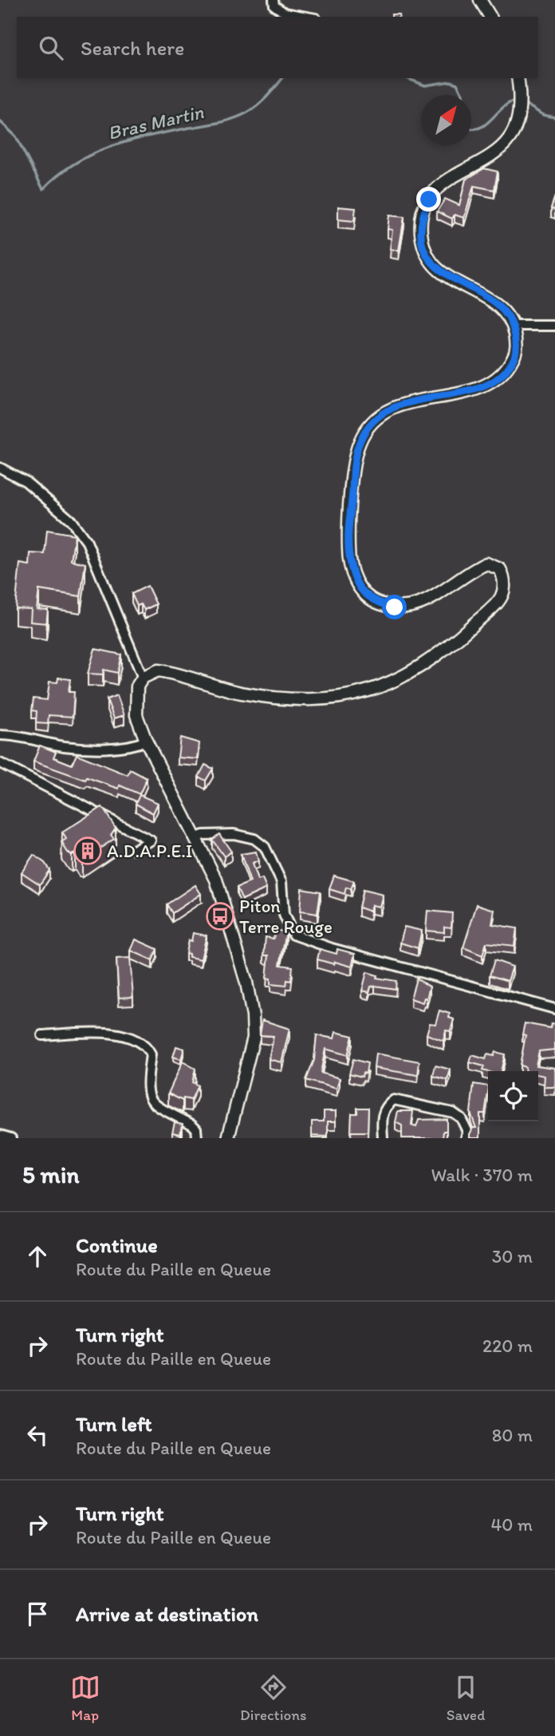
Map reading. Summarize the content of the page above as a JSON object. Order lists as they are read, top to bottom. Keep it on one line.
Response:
{"water":["Bras Martin"],"places":{"building":["A.D.A.P.E.I"],"bus stop":["Piton Terre Rouge"]},"north":"top right","page":{"search":"Search here","heading":["5 min","Walk · 370 m"],"list":[["Continue","Route du Paille en Queue","30 m"],["Turn right","Route du Paille en Queue","220 m"],["Turn left","Route du Paille en Queue","80 m"],["Turn right","Route du Paille en Queue","40 m"],"Arrive at destination"],"nav":["Map","Directions","Saved"]}}
